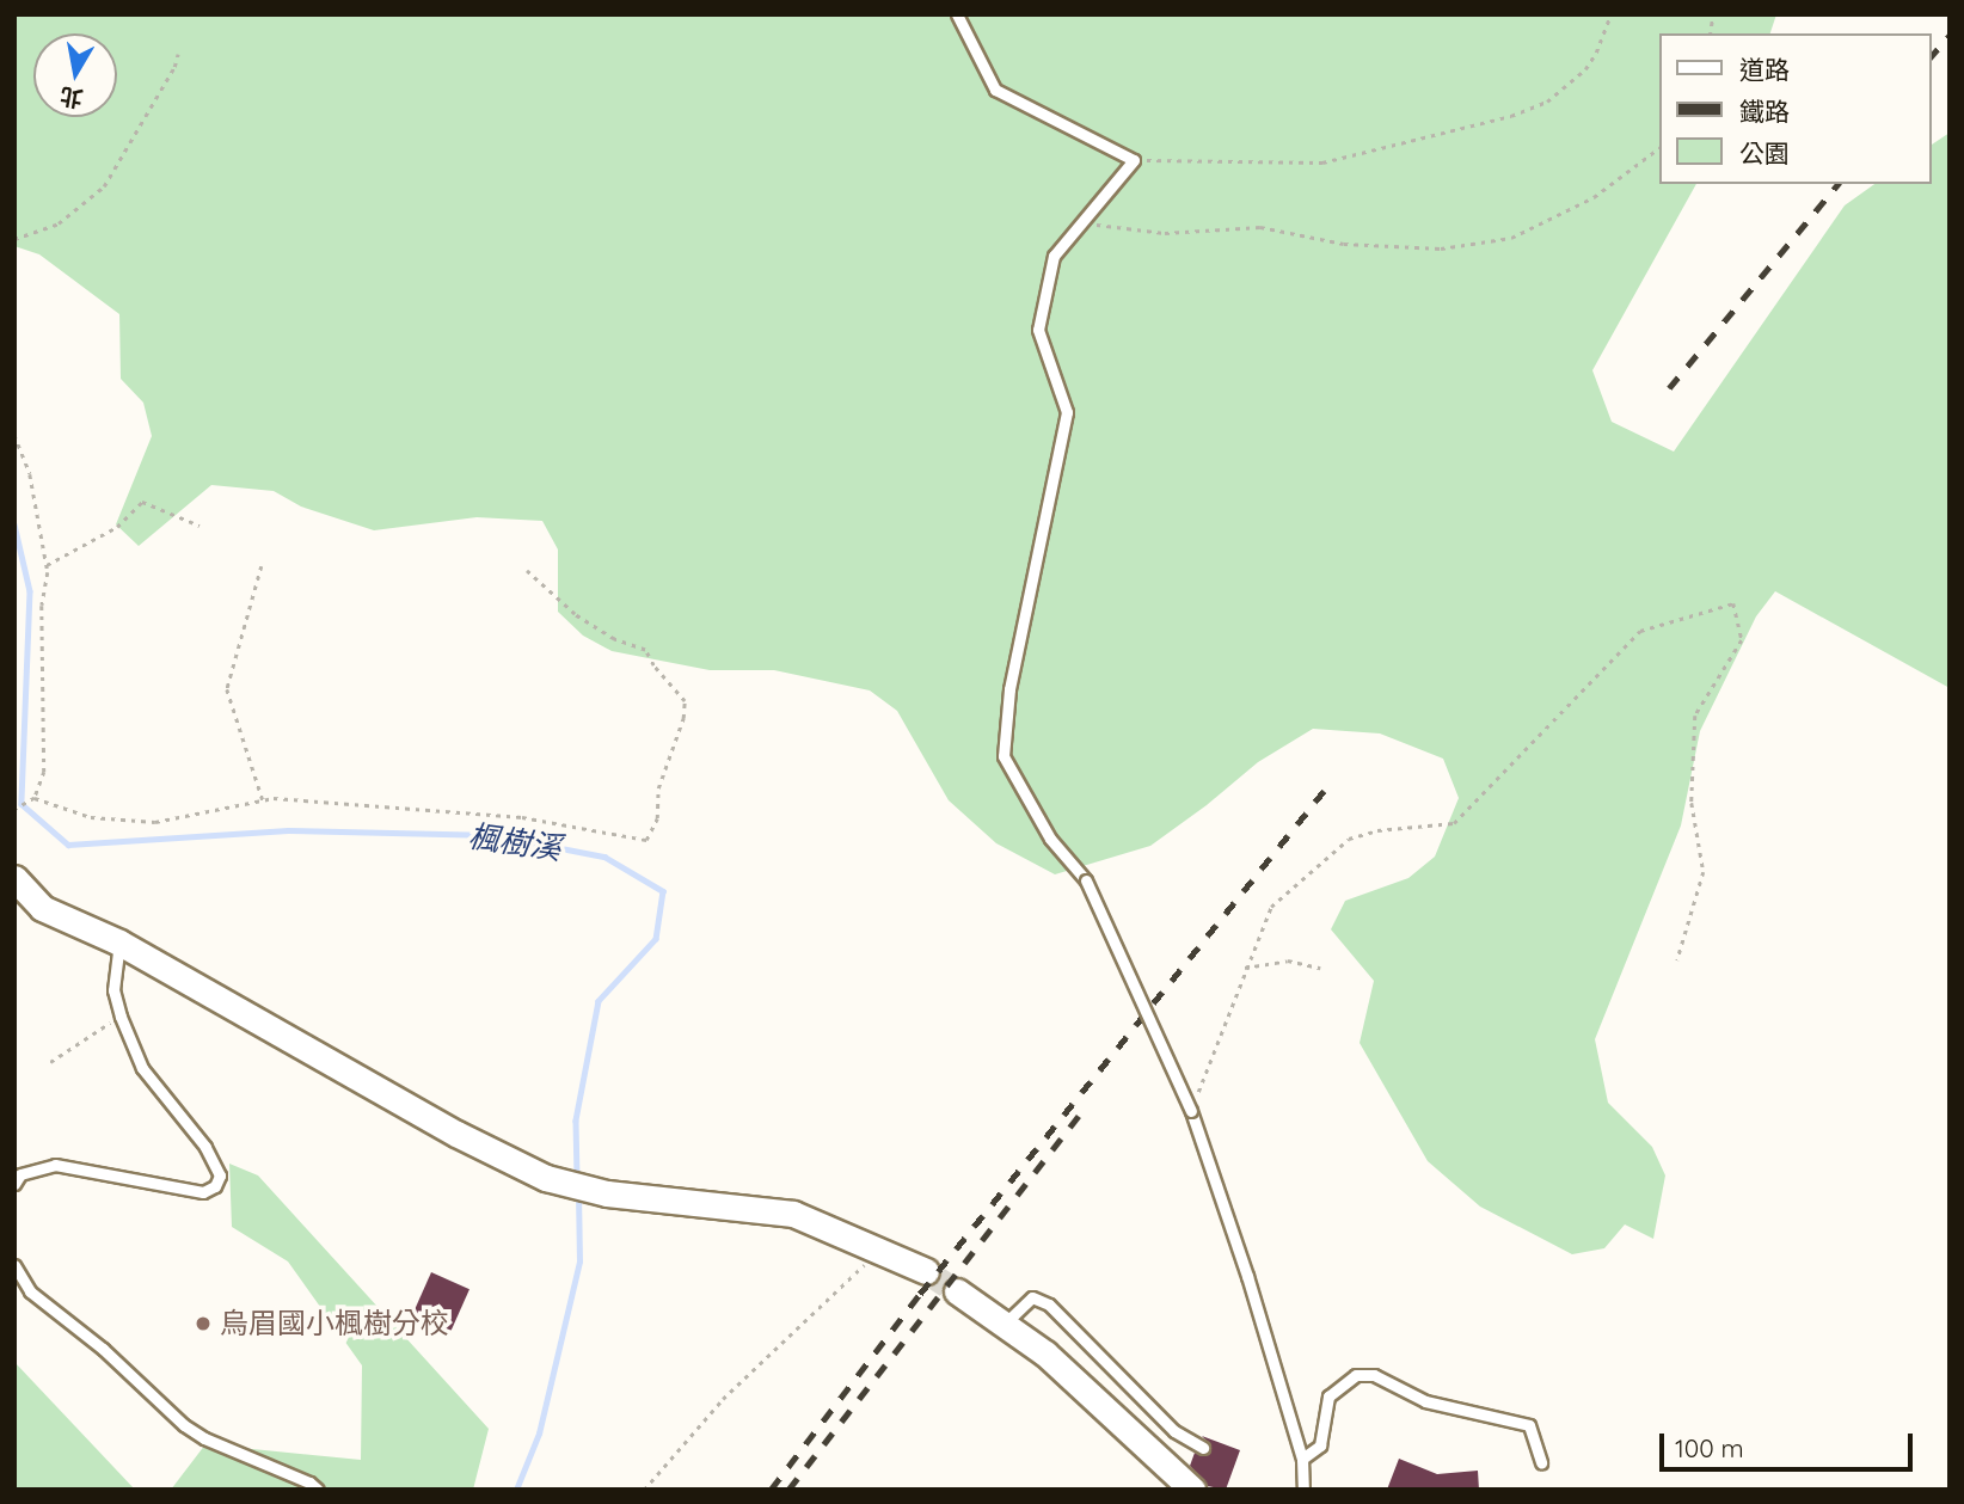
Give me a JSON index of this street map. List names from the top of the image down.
{
  "water": ["楓樹溪"],
  "places": ["烏眉國小楓樹分校"],
  "legend": ["道路", "鐵路", "公園"],
  "scale_bar": "100 m",
  "north": "bottom"
}
